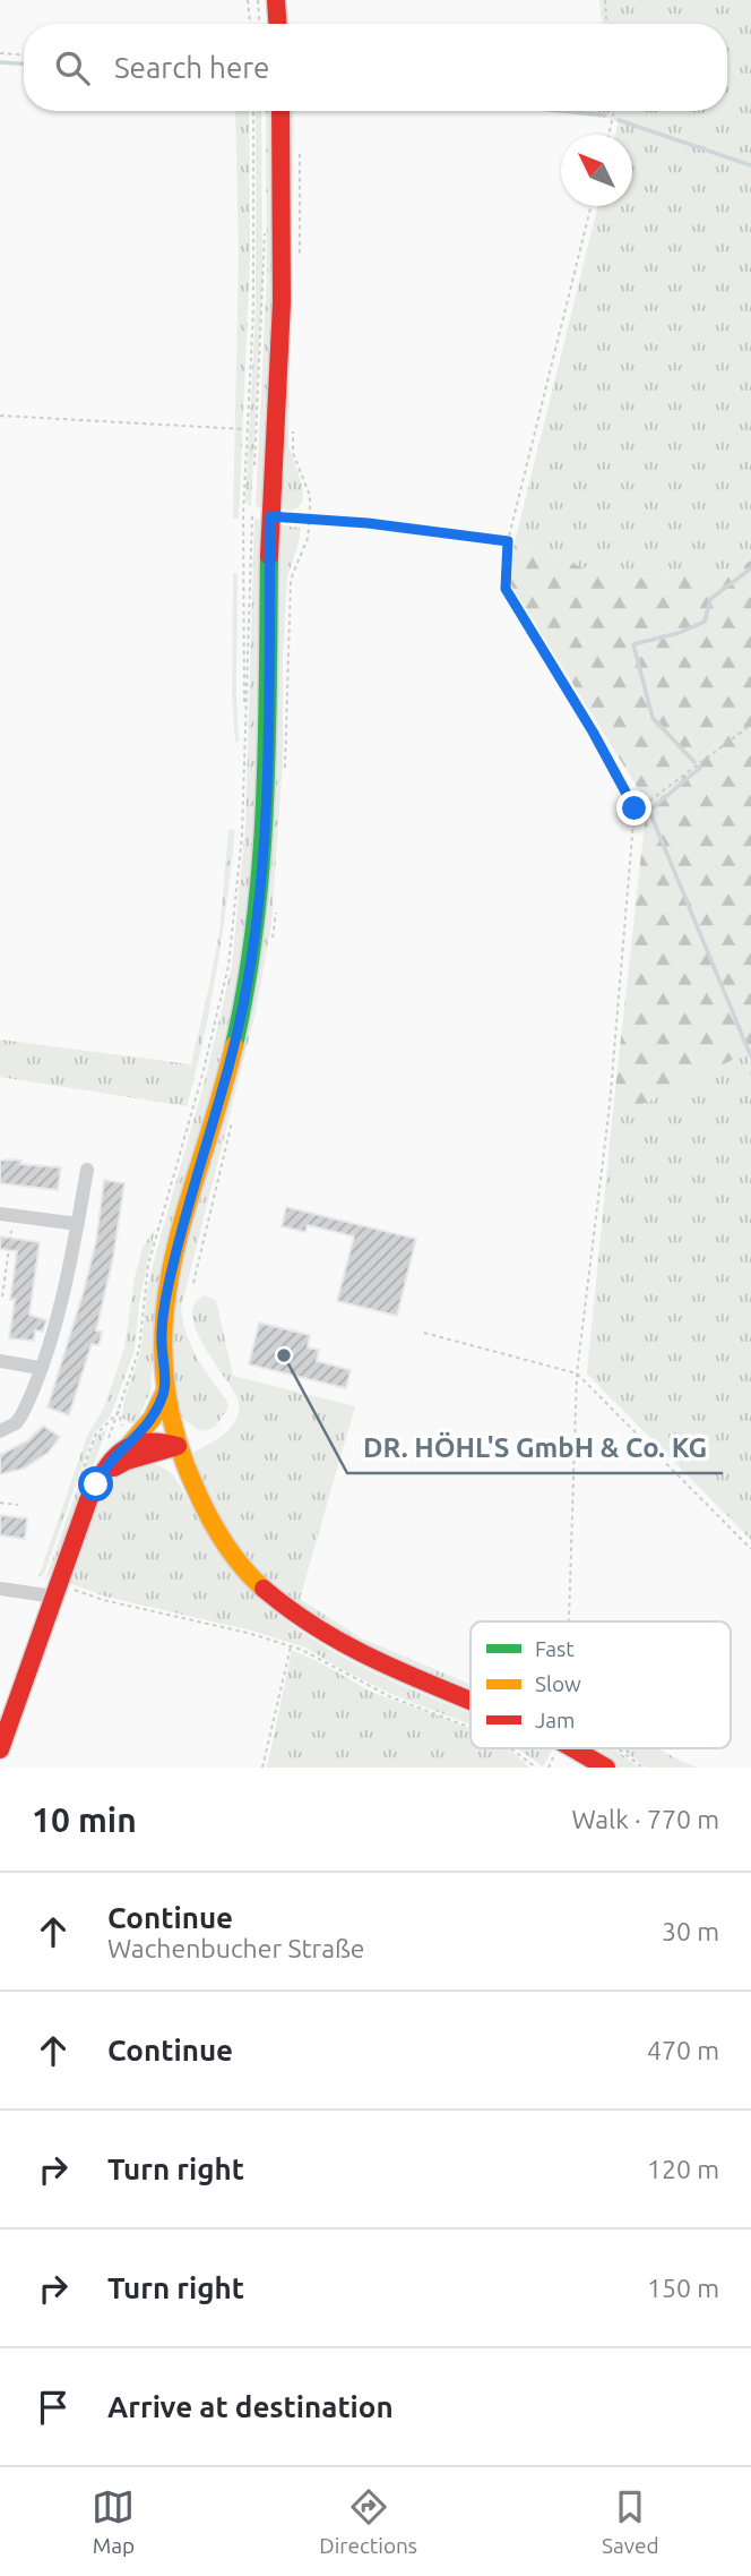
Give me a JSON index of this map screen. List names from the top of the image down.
{
  "places": ["DR. HÖHL'S GmbH & Co. KG"],
  "legend": ["Fast", "Slow", "Jam"],
  "north": "top left",
  "page": {
    "search": "Search here",
    "heading": ["10 min", "Walk · 770 m"],
    "list": [
      ["Continue", "Wachenbucher Straße", "30 m"],
      ["Continue", "470 m"],
      ["Turn right", "120 m"],
      ["Turn right", "150 m"],
      "Arrive at destination"
    ],
    "nav": ["Map", "Directions", "Saved"]
  }
}
